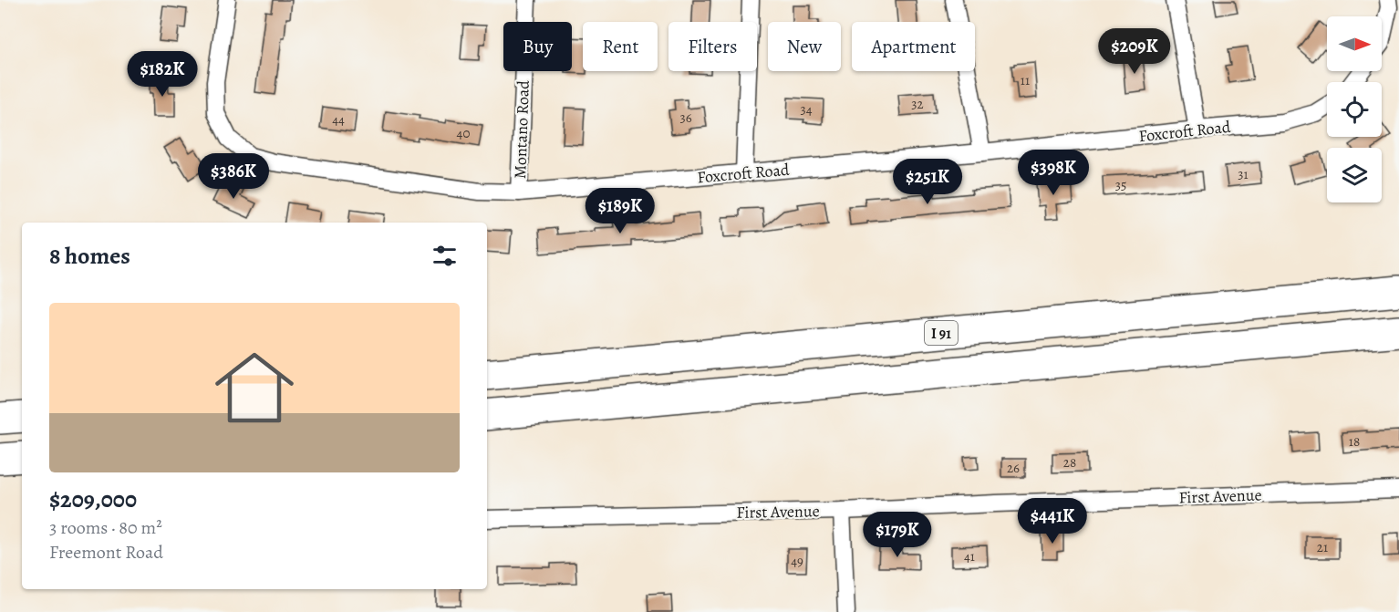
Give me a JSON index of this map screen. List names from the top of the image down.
{
  "streets": {
    "highway": ["I 91"],
    "street": ["Montano Road", "Foxcroft Road", "First Avenue"]
  },
  "crossings": [
    ["Montano Road", "Foxcroft Road"]
  ],
  "house_numbers": [
    "11",
    "32",
    "34",
    "36",
    "44",
    "40",
    "31",
    "35",
    "18",
    "28",
    "26",
    "21",
    "41",
    "49"
  ],
  "north": "right",
  "page": {
    "chip": [
      "Buy",
      "Rent",
      "Filters",
      "New",
      "Apartment"
    ],
    "price": [
      "$209K",
      "$182K",
      "$398K",
      "$386K",
      "$251K",
      "$189K",
      "$441K",
      "$179K"
    ],
    "heading": "8 homes",
    "list": [
      {
        "name": "$209,000",
        "note": "3 rooms · 80 m² · Freemont Road"
      }
    ]
  }
}
